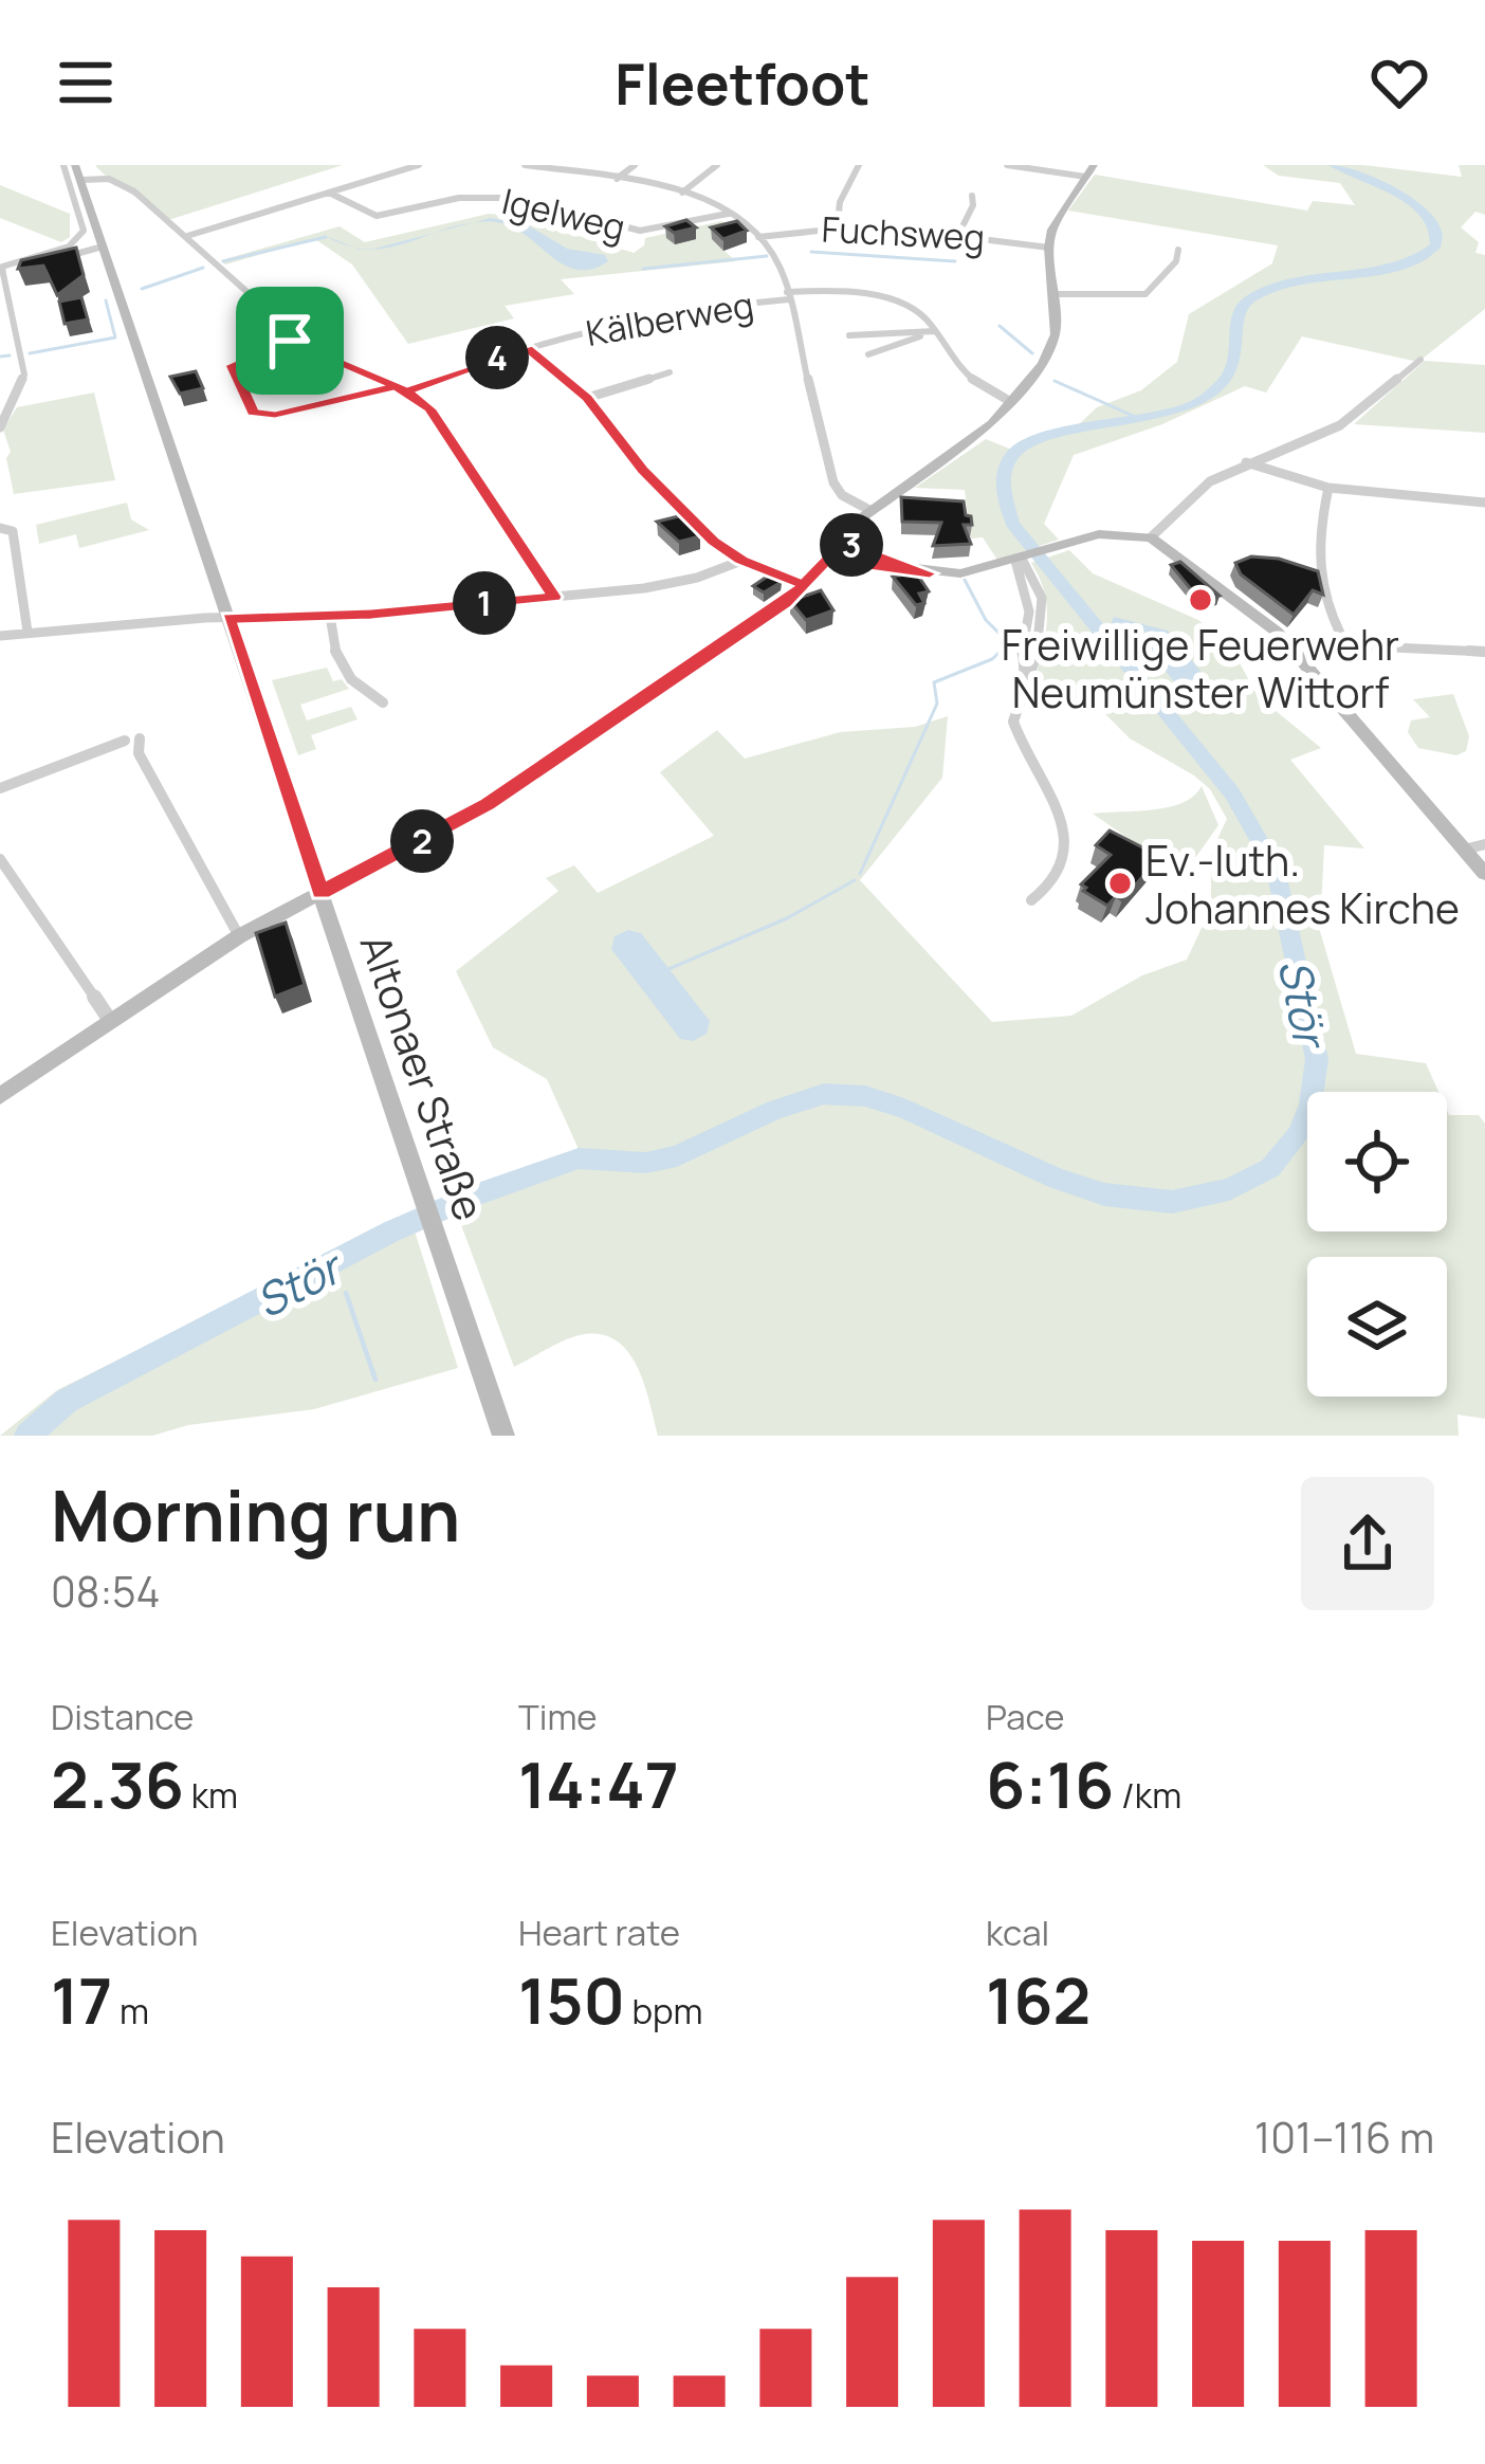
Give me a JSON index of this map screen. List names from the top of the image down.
{
  "streets": {
    "street": [
      "Igelweg",
      "Fuchsweg",
      "Kälberweg",
      "Altonaer Straße"
    ]
  },
  "water": ["Stör"],
  "places": ["Freiwillige Feuerwehr Neumünster Wittorf", "Ev.-luth. Johannes Kirche"],
  "page": {
    "header": "Fleetfoot",
    "pins": [
      "4",
      "3",
      "1",
      "2"
    ],
    "heading": ["Morning run", "08:54"],
    "stats": [
      ["Distance", "2.36 km"],
      ["Time", "14:47"],
      ["Pace", "6:16 /km"],
      ["Elevation", "17 m"],
      ["Heart rate", "150 bpm"],
      ["kcal", "162"]
    ],
    "chart": ["Elevation", "101–116 m"]
  }
}
